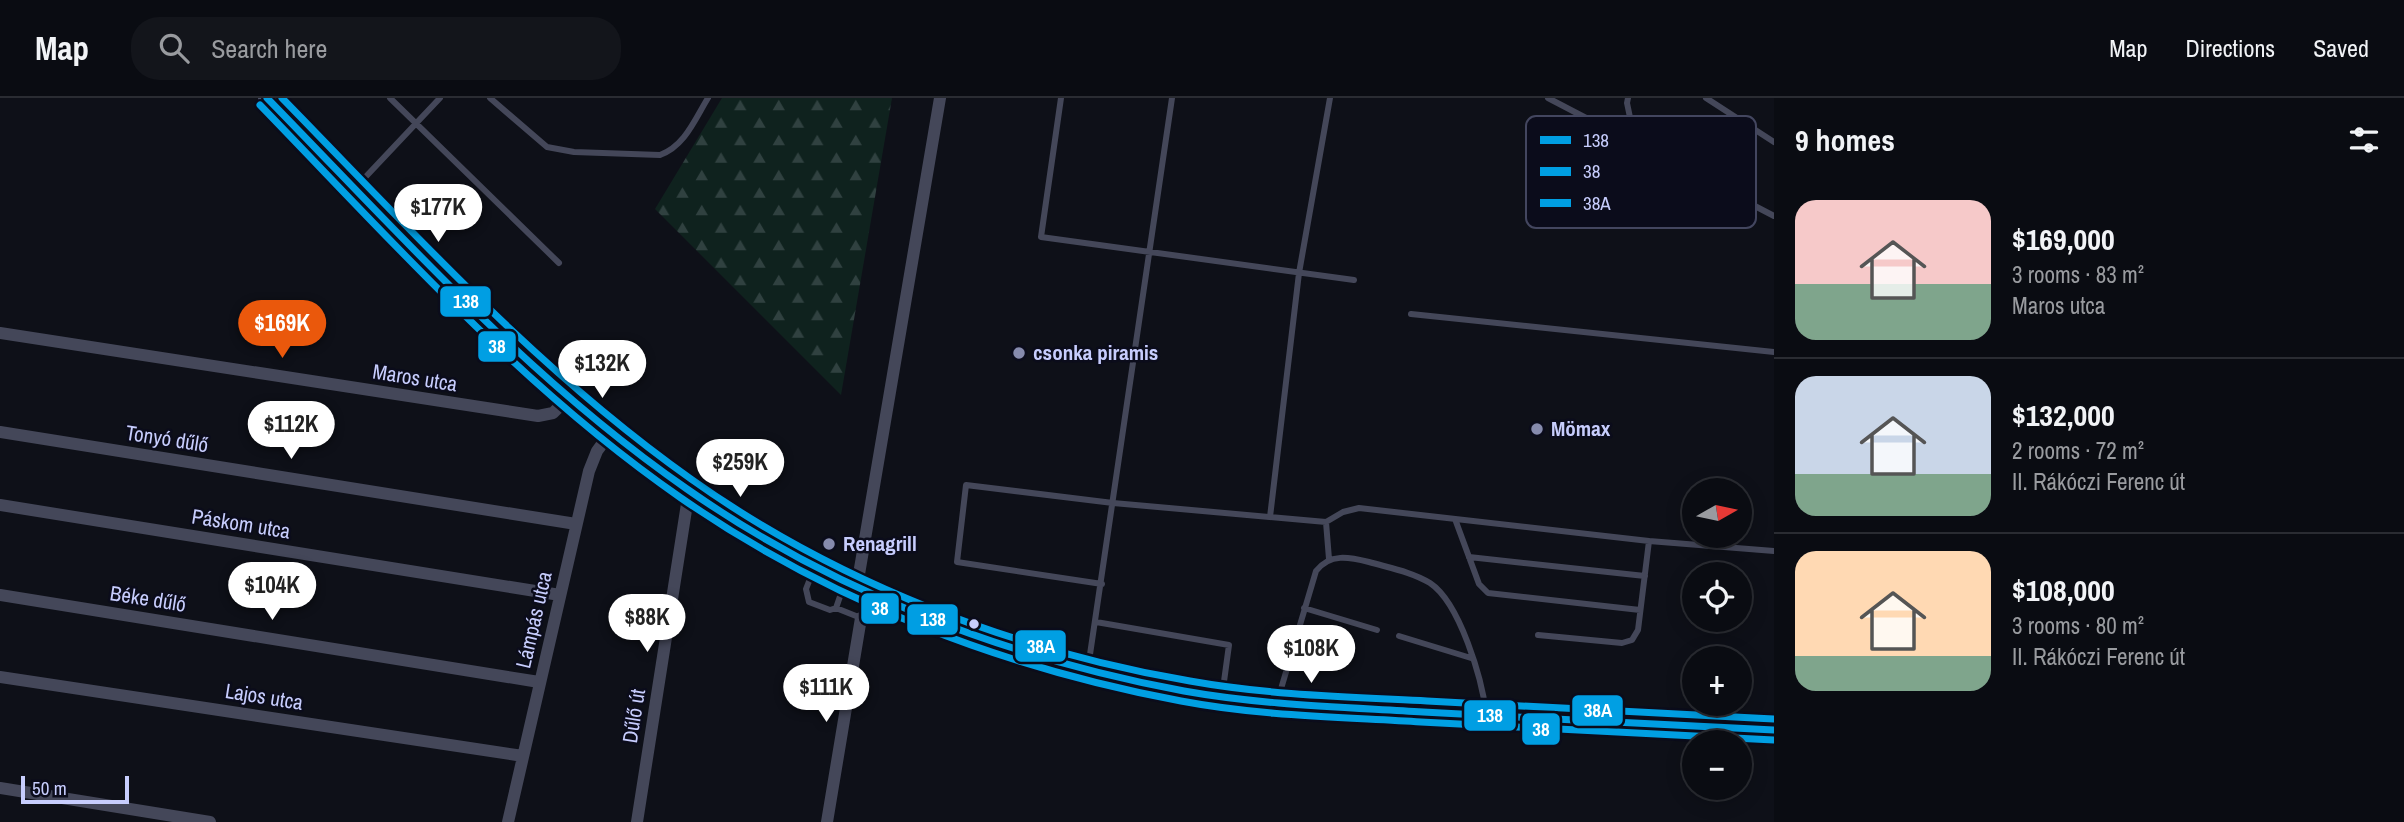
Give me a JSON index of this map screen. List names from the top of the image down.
{
  "streets": {
    "street": [
      "Maros utca",
      "Tonyó dűlő",
      "Páskom utca",
      "Béke dűlő",
      "Lámpás utca",
      "Lajos utca",
      "Dűlő út"
    ]
  },
  "crossings": [
    ["Tonyó dűlő", "Lámpás utca"],
    ["Páskom utca", "Lámpás utca"],
    ["Béke dűlő", "Lámpás utca"],
    ["Lámpás utca", "Lajos utca"]
  ],
  "places": ["csonka piramis", "Mömax", "Renagrill"],
  "lines": ["transit line 138", "transit line 38A", "transit line 38"],
  "legend": ["138", "38", "38A"],
  "scale_bar": "50 m",
  "north": "right",
  "page": {
    "header": "Map",
    "search": "Search here",
    "nav": ["Map", "Directions", "Saved"],
    "heading": "9 homes",
    "list": [
      {
        "name": "$169,000",
        "note": "3 rooms · 83 m² · Maros utca"
      },
      {
        "name": "$132,000",
        "note": "2 rooms · 72 m² · II. Rákóczi Ferenc út"
      },
      {
        "name": "$108,000",
        "note": "3 rooms · 80 m² · II. Rákóczi Ferenc út"
      }
    ],
    "price": [
      "$177K",
      "$169K",
      "$132K",
      "$112K",
      "$259K",
      "$104K",
      "$88K",
      "$108K",
      "$111K"
    ],
    "map_buttons": ["+", "−"],
    "scale": "50 m"
  }
}
